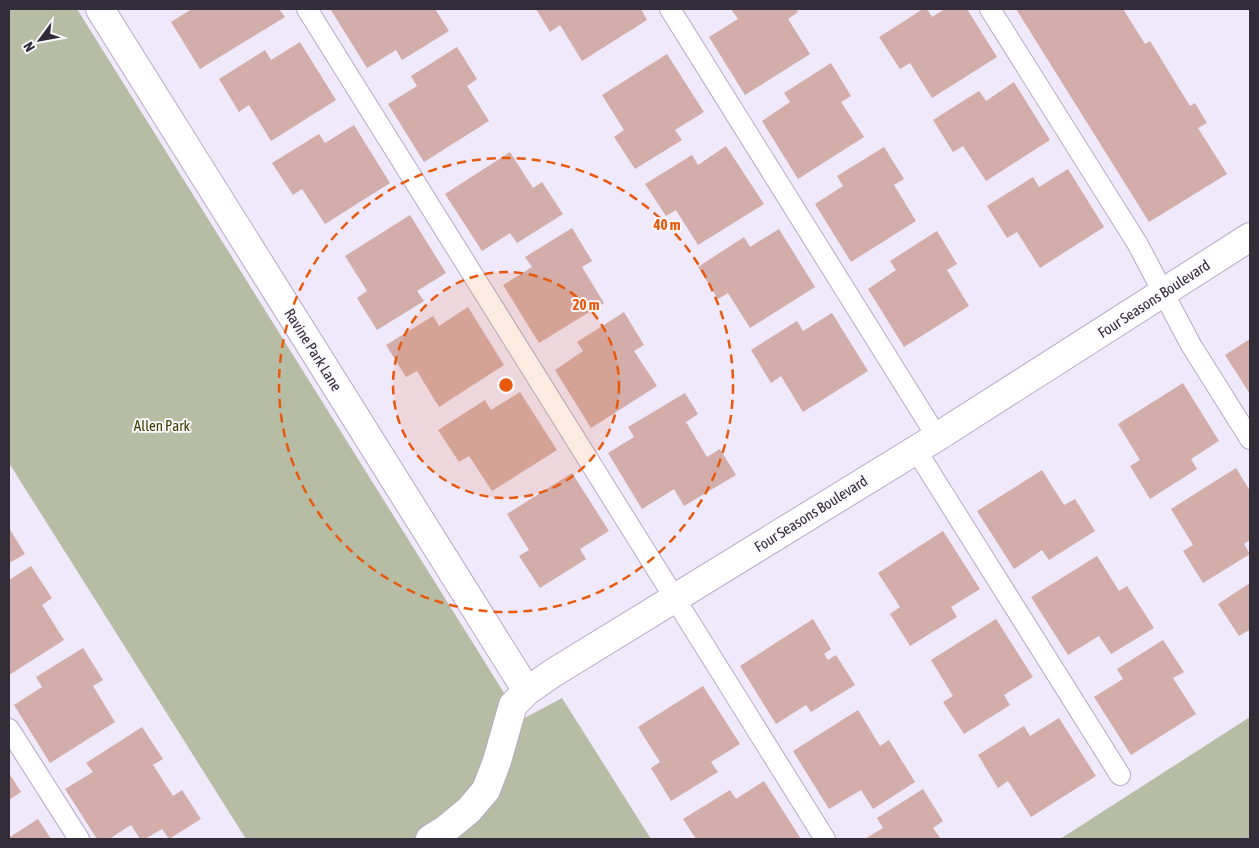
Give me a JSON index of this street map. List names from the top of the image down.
{
  "streets": {
    "street": ["Four Seasons Boulevard", "Ravine Park Lane"]
  },
  "crossings": [
    ["Four Seasons Boulevard", "Ravine Park Lane"]
  ],
  "parks": ["Allen Park"],
  "north": "bottom left",
  "rings": ["40 m", "20 m"]
}
